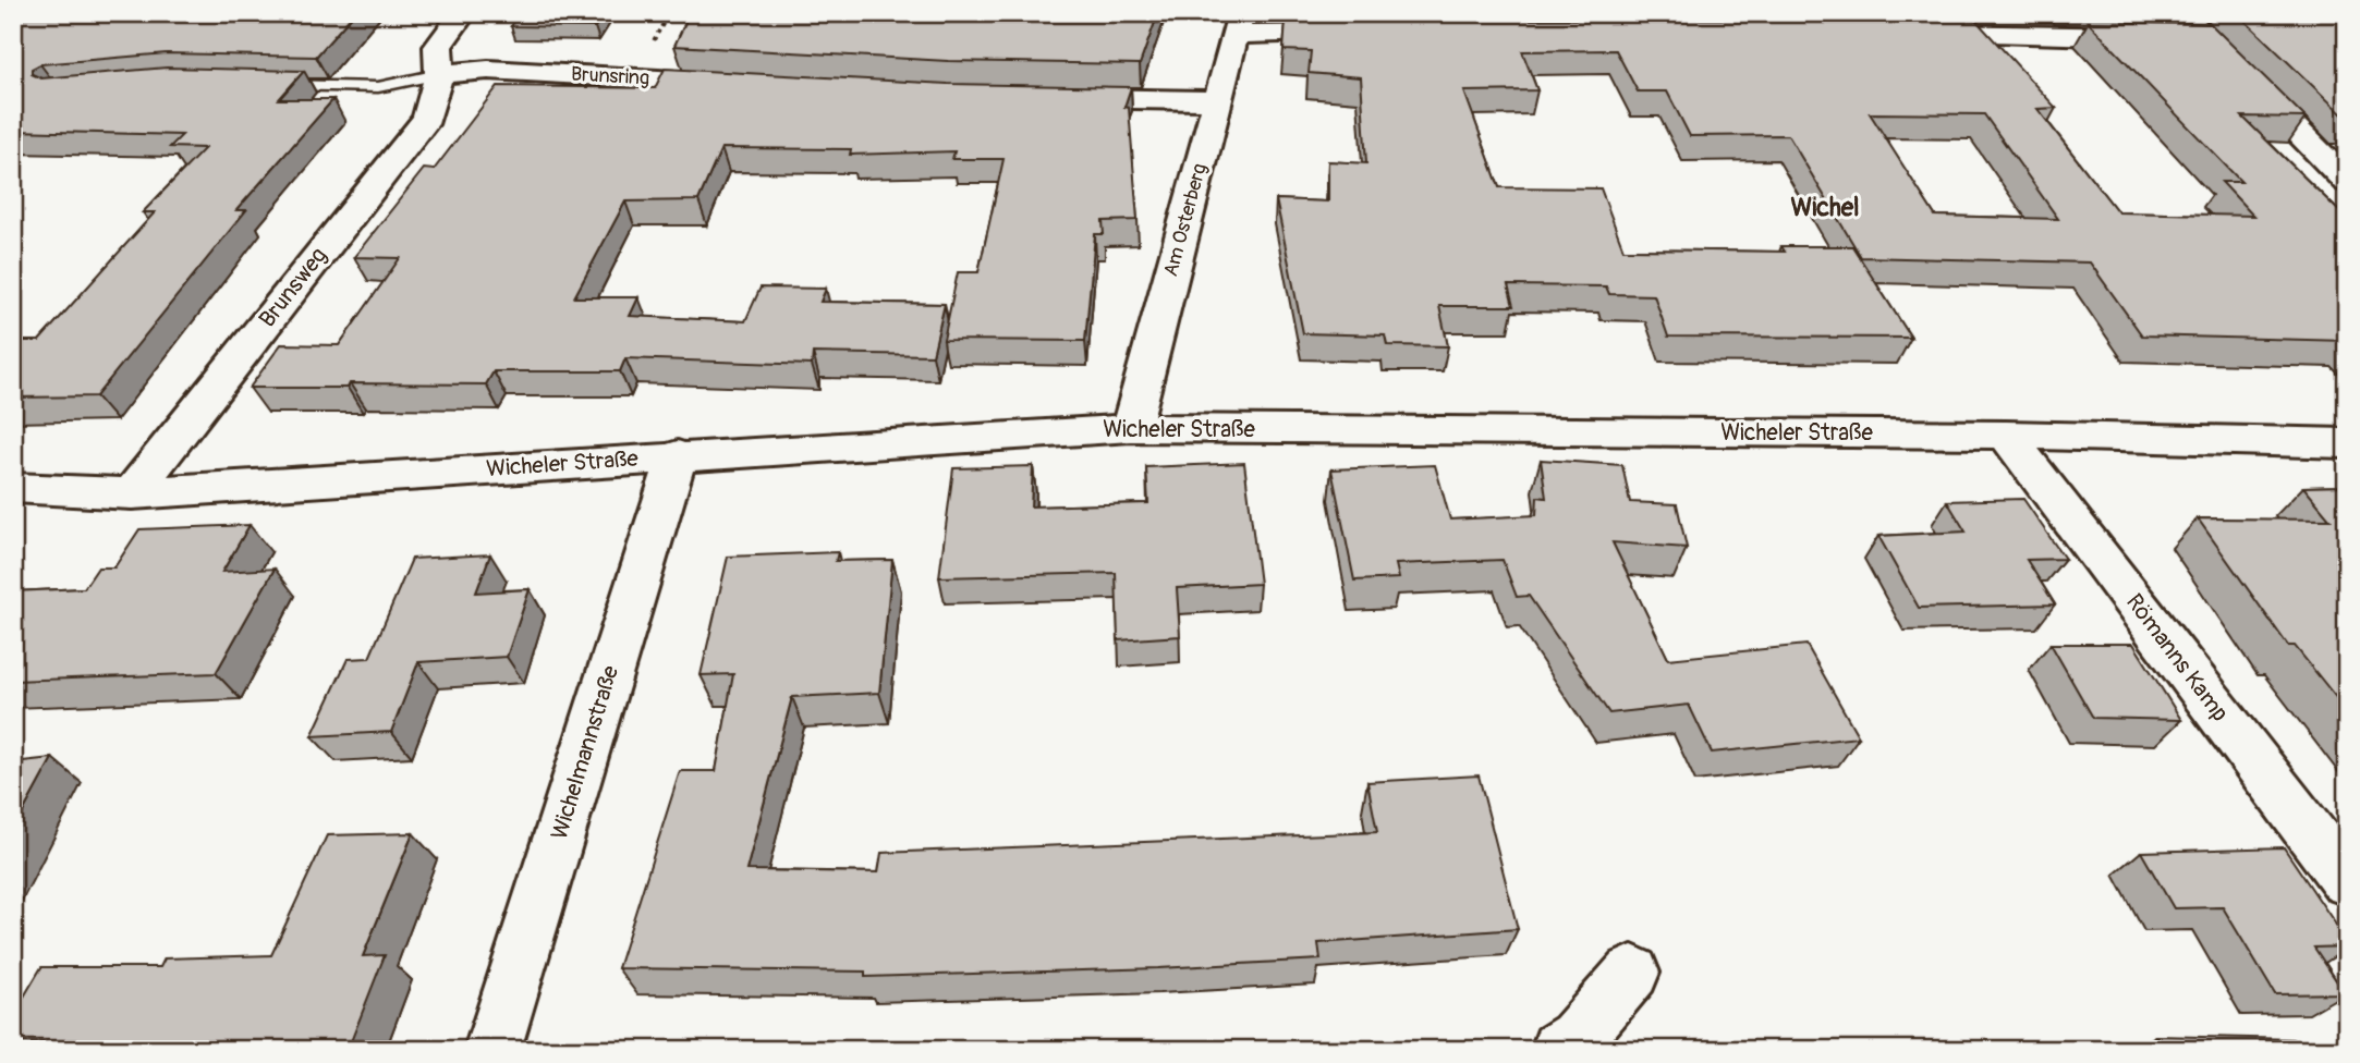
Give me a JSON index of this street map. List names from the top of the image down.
{
  "streets": {
    "street": [
      "Brunsring",
      "Am Osterberg",
      "Brunsweg",
      "Wicheler Straße",
      "Römanns Kamp",
      "Wichelmannstraße"
    ]
  },
  "crossings": [
    ["Brunsring", "Brunsweg"],
    ["Am Osterberg", "Wicheler Straße"],
    ["Brunsweg", "Wicheler Straße"],
    ["Wicheler Straße", "Römanns Kamp"],
    ["Wicheler Straße", "Wichelmannstraße"]
  ],
  "districts": ["Wichel"]
}
